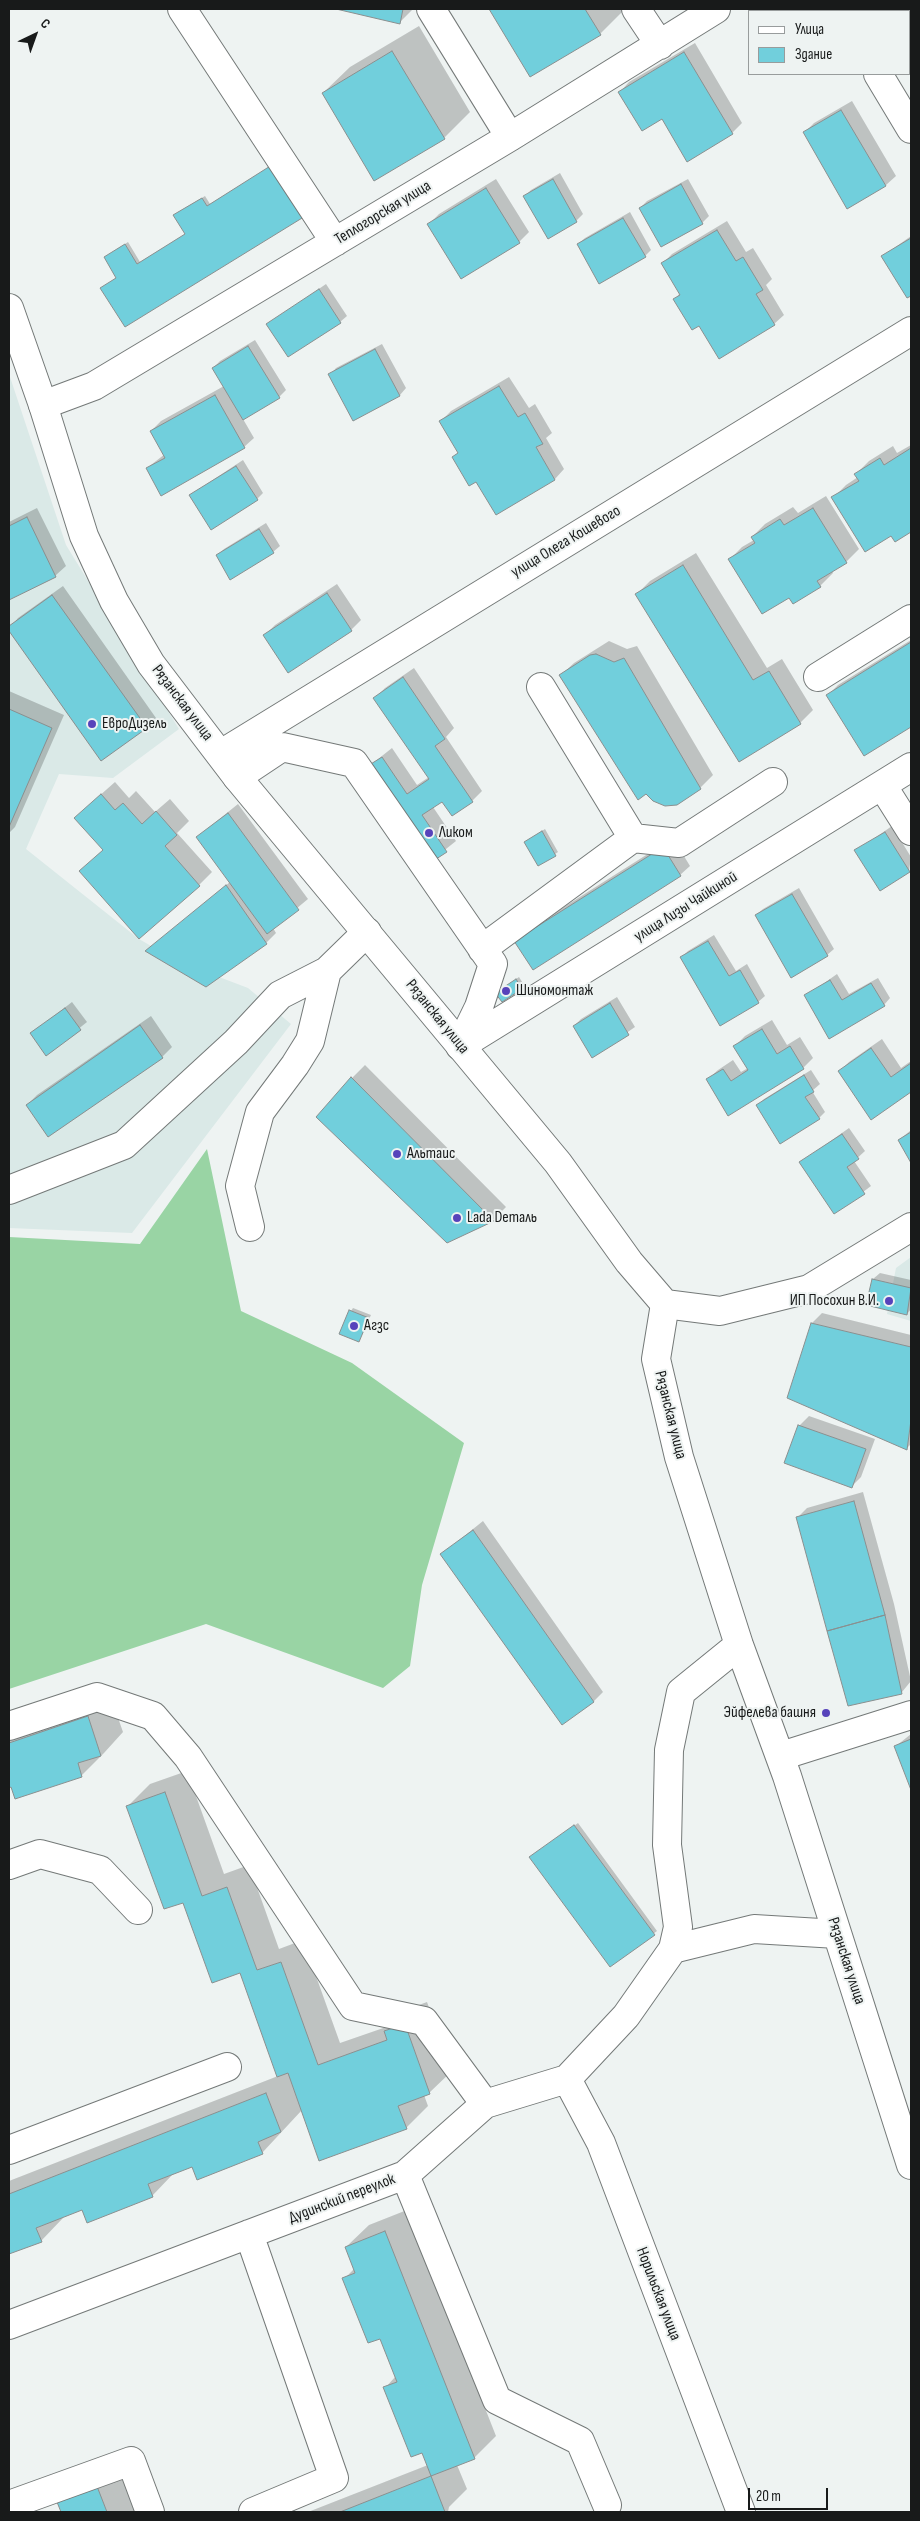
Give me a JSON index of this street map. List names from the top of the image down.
{
  "streets": {
    "street": [
      "Теплогорская улица",
      "улица Олега Кошевого",
      "Рязанская улица",
      "улица Лизы Чайкиной",
      "Дудинский переулок",
      "Норильская улица"
    ]
  },
  "crossings": [
    ["Теплогорская улица", "Рязанская улица"],
    ["улица Олега Кошевого", "Рязанская улица"],
    ["Рязанская улица", "улица Лизы Чайкиной"],
    ["Дудинский переулок", "Норильская улица"]
  ],
  "places": [
    "ЕвроДизель",
    "Ликом",
    "Шиномонтаж",
    "Альтаис",
    "Lada Dеталь",
    "ИП Посохин В.И.",
    "Агзс",
    "Эйфелева башня"
  ],
  "legend": ["Улица", "Здание"],
  "scale_bar": "20 m",
  "north": "top right"
}
